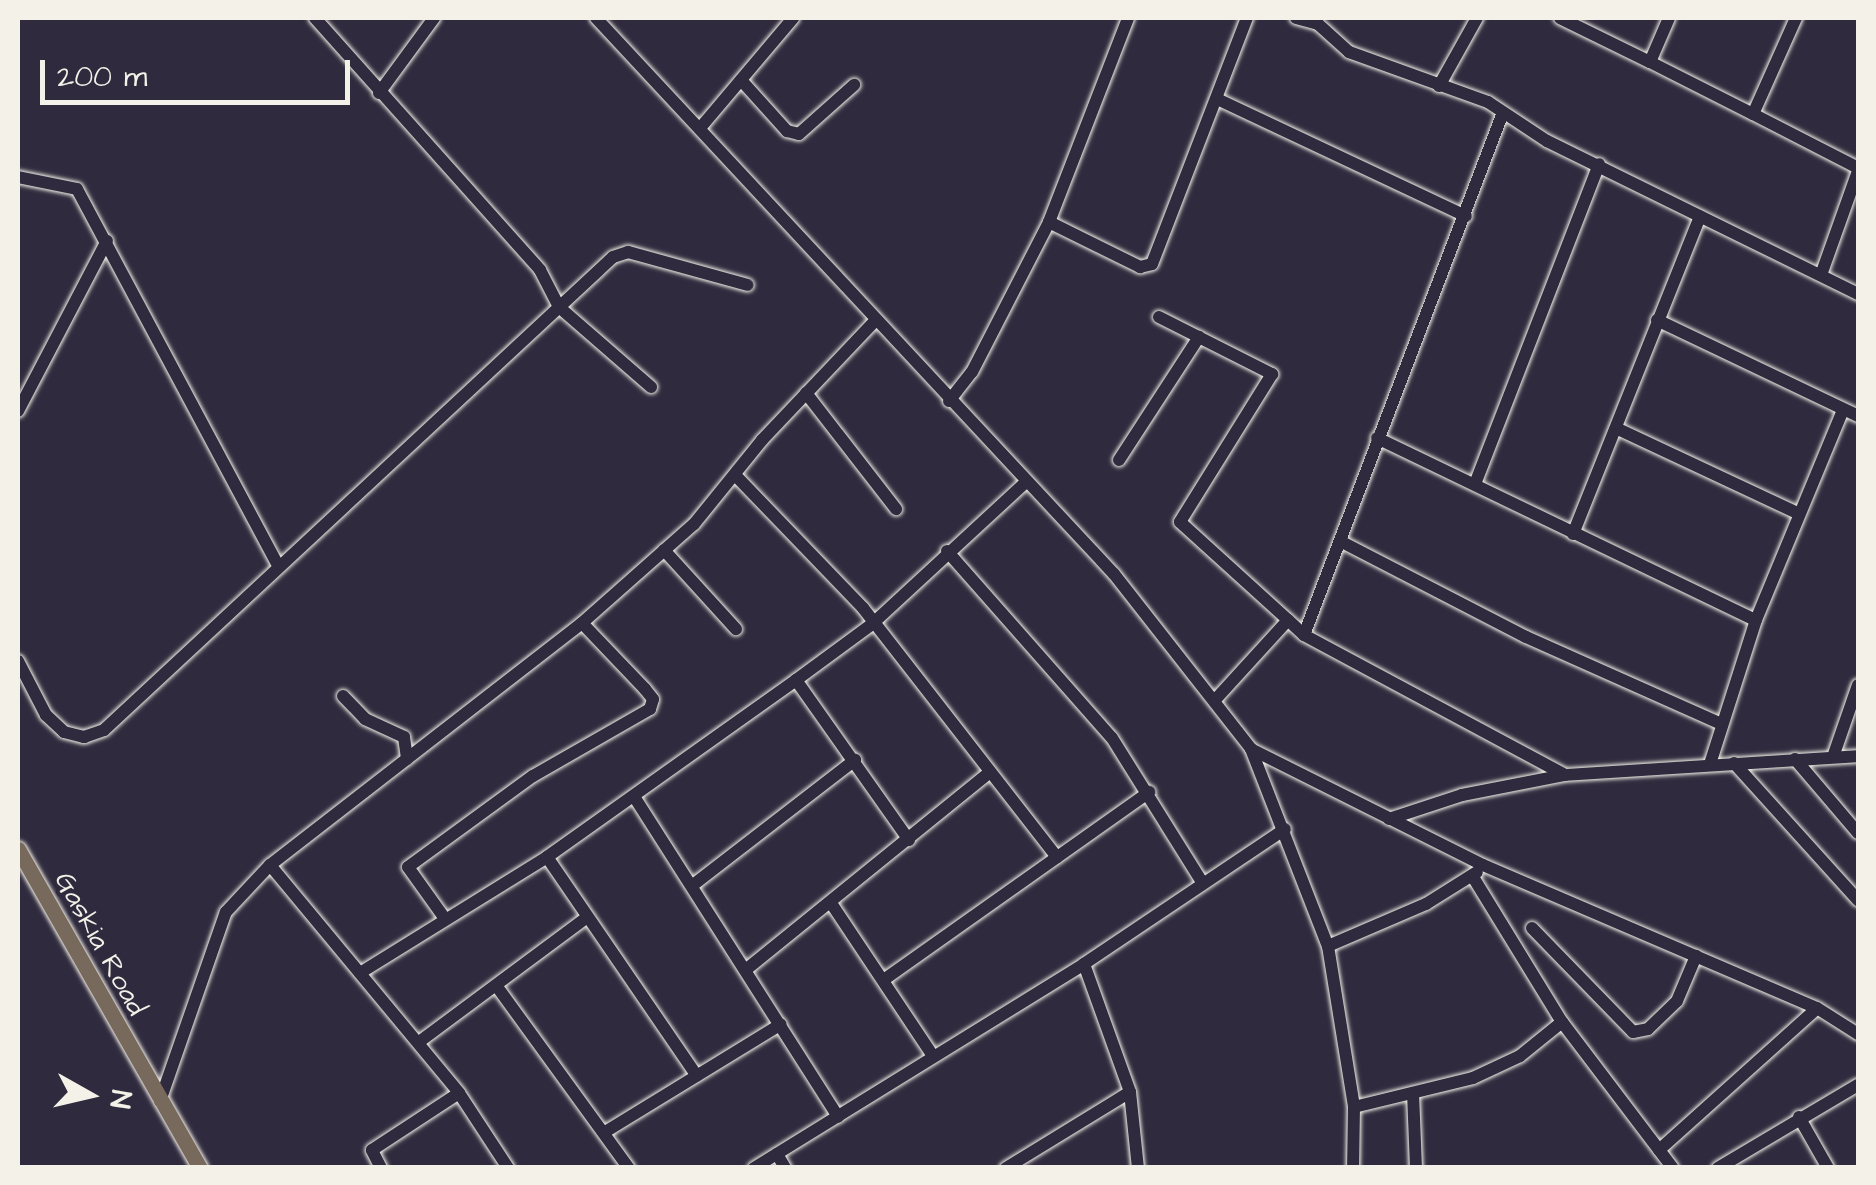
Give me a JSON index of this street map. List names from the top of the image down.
{
  "streets": {
    "main road": ["Gaskia Road"]
  },
  "scale_bar": "200 m",
  "north": "right"
}
